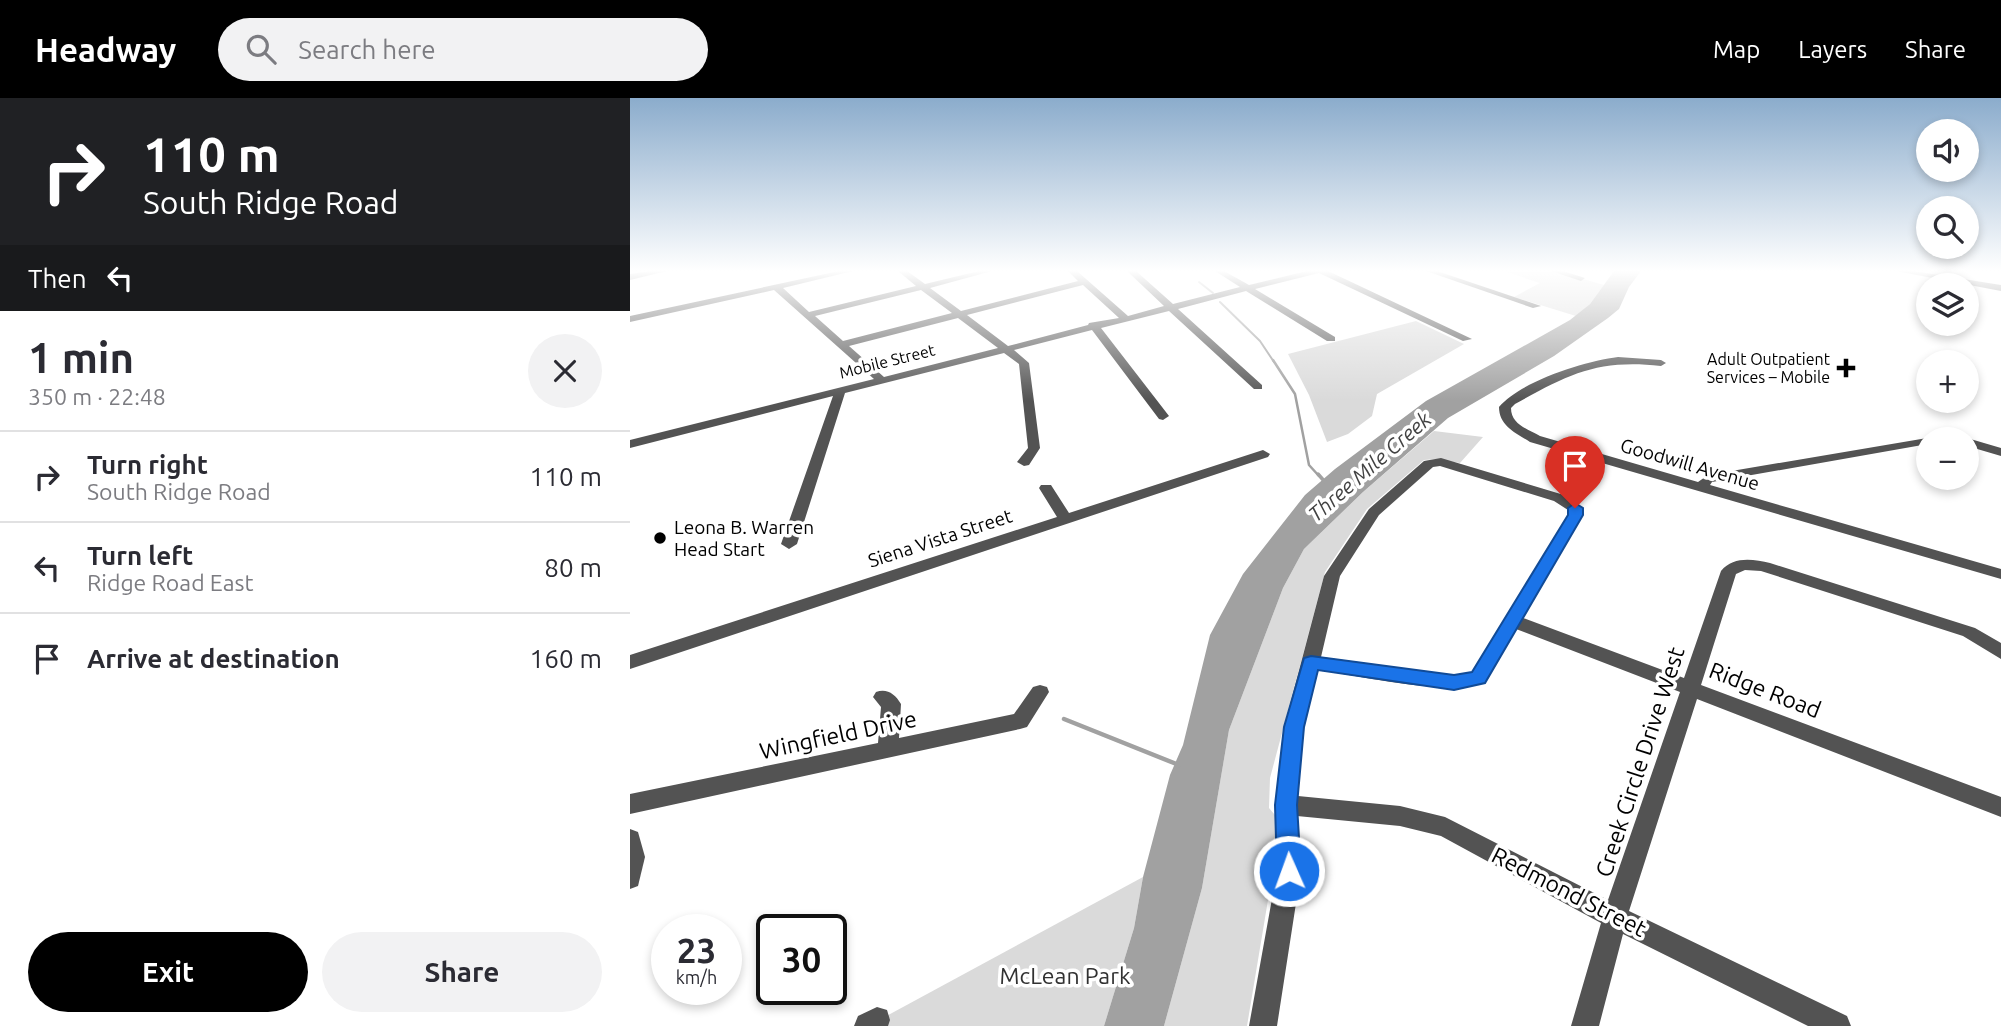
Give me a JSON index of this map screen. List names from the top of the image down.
{
  "streets": {
    "street": [
      "Mobile Street",
      "Goodwill Avenue",
      "Siena Vista Street",
      "Ridge Road",
      "Wingfield Drive",
      "Creek Circle Drive West",
      "Redmond Street"
    ]
  },
  "crossings": [
    ["Ridge Road", "Creek Circle Drive West"],
    ["Creek Circle Drive West", "Redmond Street"]
  ],
  "water": ["Three Mile Creek"],
  "parks": ["McLean Park"],
  "places": {
    "health": ["Adult Outpatient Services – Mobile"],
    "other": ["Leona B. Warren Head Start"]
  },
  "page": {
    "header": "Headway",
    "search": "Search here",
    "nav": ["Map", "Layers", "Share"],
    "turn": ["110 m", "South Ridge Road"],
    "map_buttons": ["+", "−"],
    "then": "Then",
    "heading": ["1 min", "350 m · 22:48"],
    "list": [
      {
        "name": "Turn right",
        "note": "South Ridge Road",
        "value": "110 m"
      },
      {
        "name": "Turn left",
        "note": "Ridge Road East",
        "value": "80 m"
      },
      {
        "name": "Arrive at destination",
        "value": "160 m"
      }
    ],
    "speed": "23 km/h",
    "limit": "30",
    "buttons": ["Exit", "Share"]
  }
}
